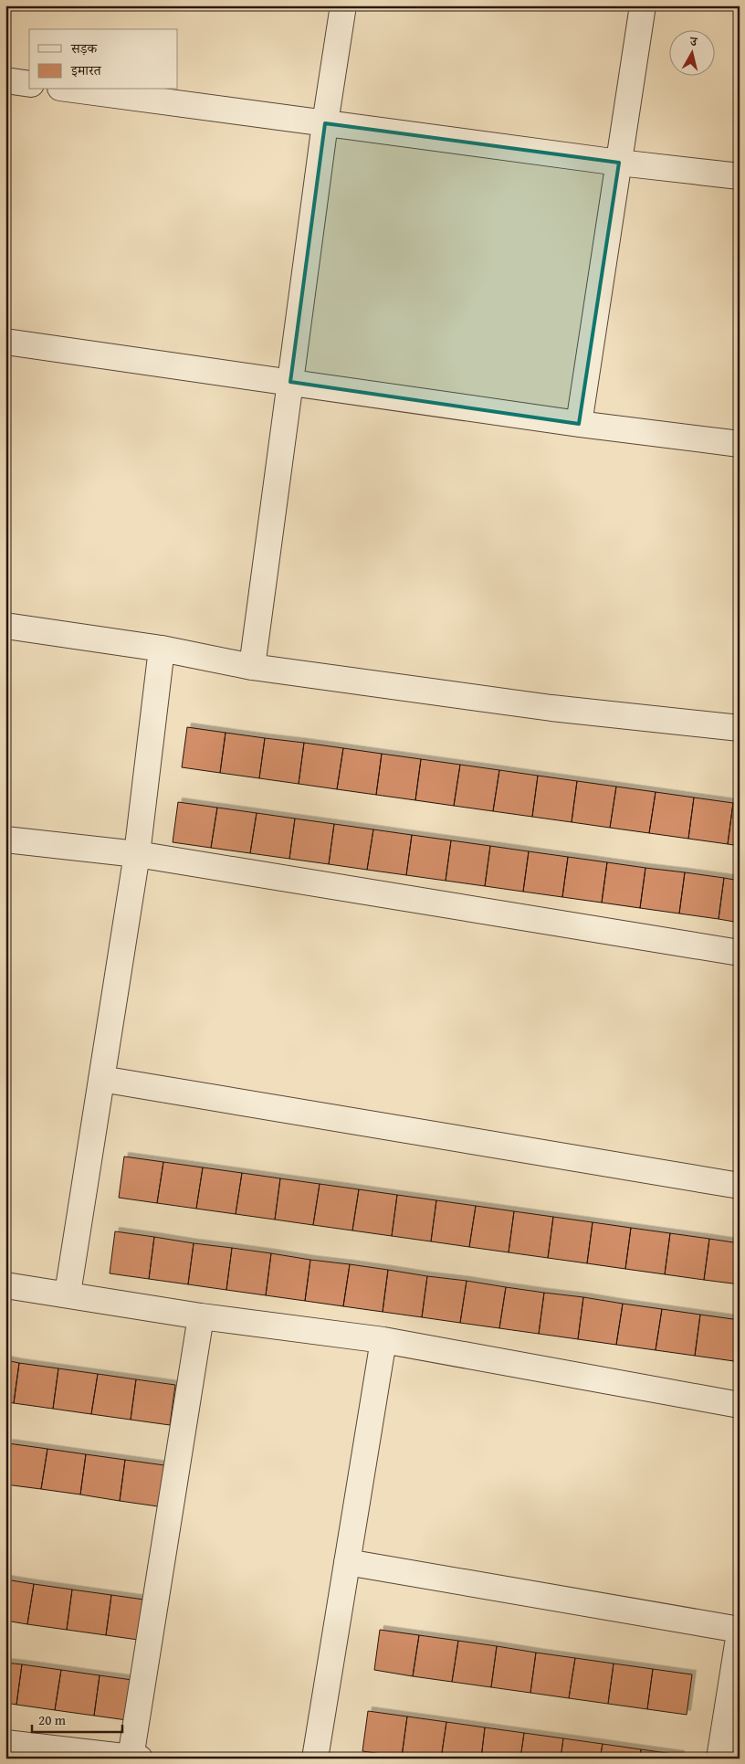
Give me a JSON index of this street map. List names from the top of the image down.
{
  "legend": ["सड़क", "इमारत"],
  "scale_bar": "20 m",
  "north": "top"
}
